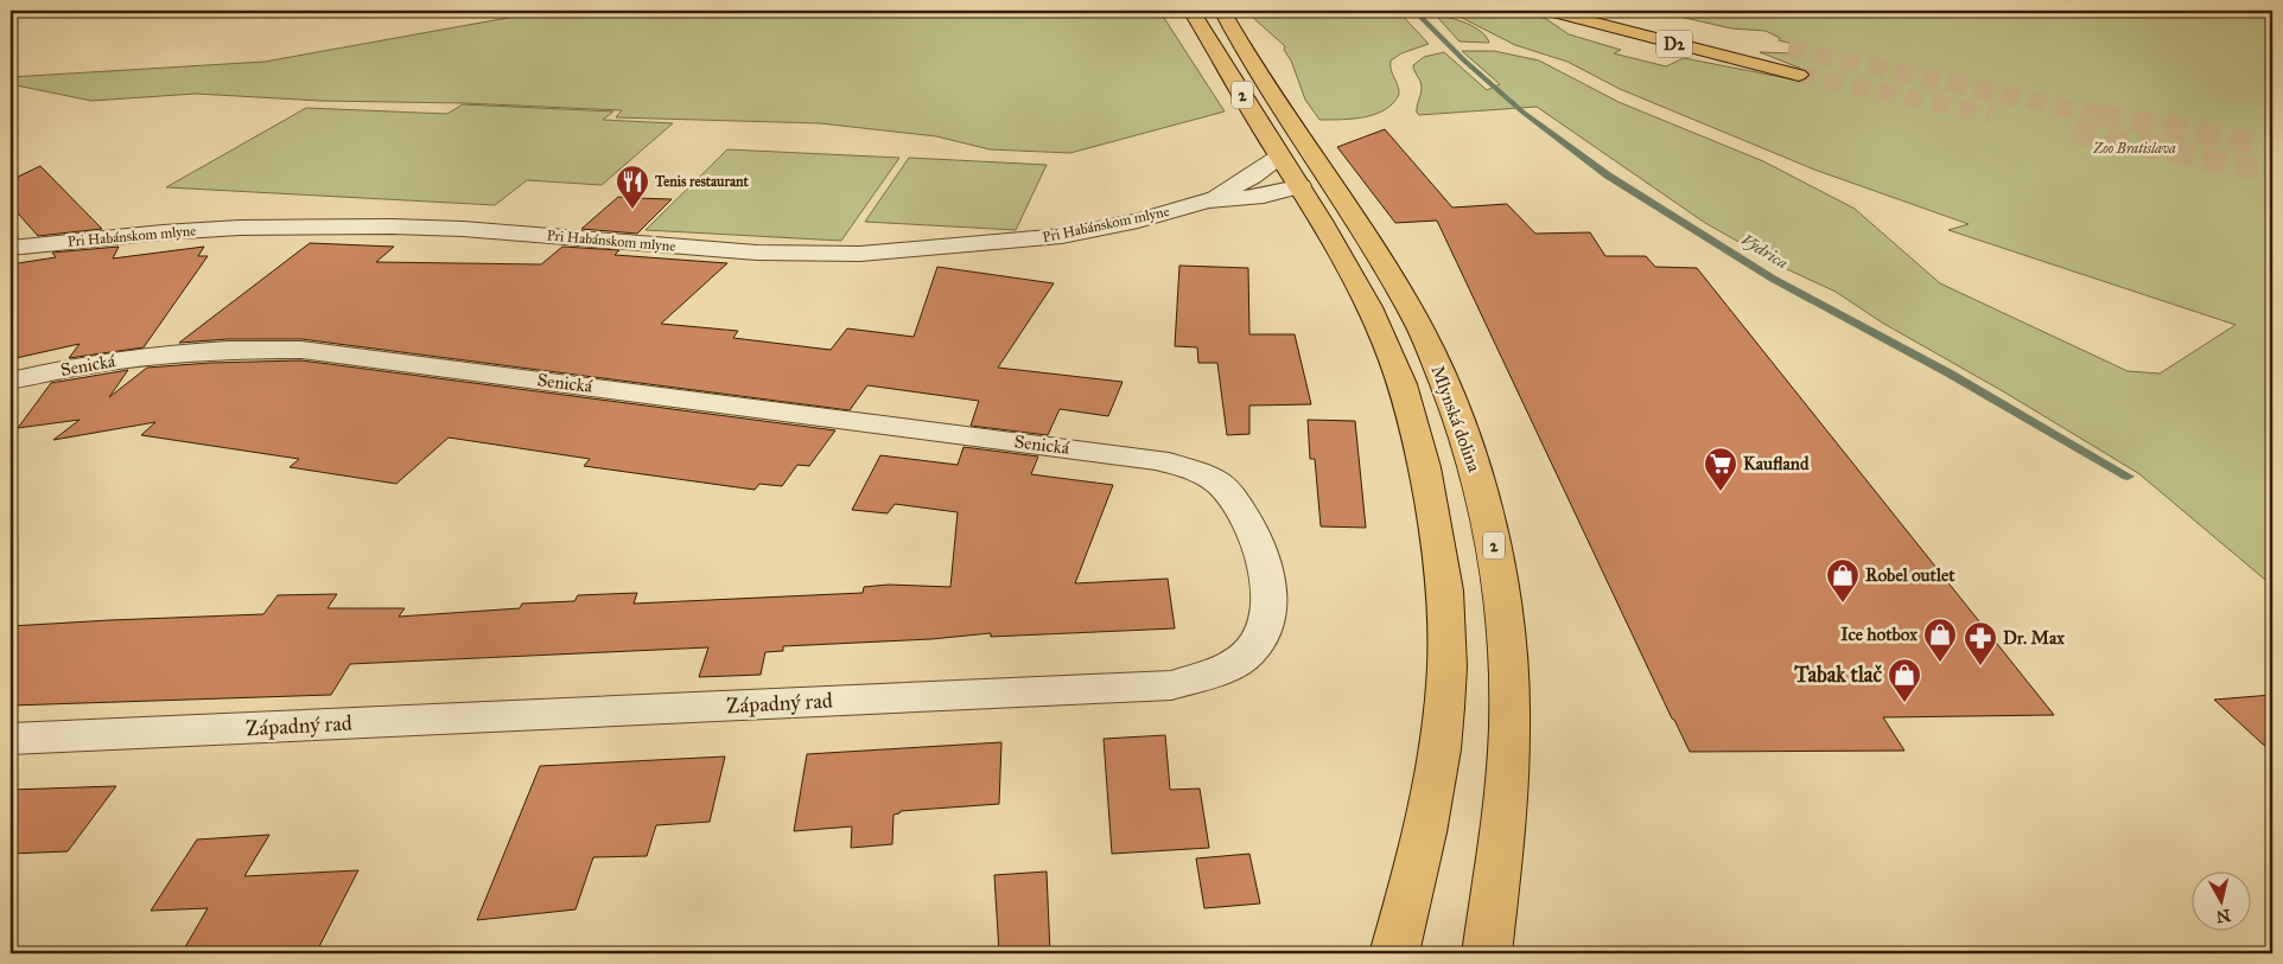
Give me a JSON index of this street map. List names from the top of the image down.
{
  "streets": {
    "main road": ["D2", "2", "Mlynská dolina"],
    "street": ["Pri Habánskom mlyne", "Senická", "Západný rad"]
  },
  "crossings": [
    ["Pri Habánskom mlyne", "Mlynská dolina"],
    ["Senická", "Západný rad"]
  ],
  "water": ["Vydrica"],
  "parks": ["Zoo Bratislava"],
  "places": {
    "restaurant": ["Tenis restaurant"],
    "supermarket": ["Kaufland"],
    "shop": ["Robel outlet", "Ice hotbox", "Tabak tlač"],
    "pharmacy": ["Dr. Max"]
  },
  "north": "bottom"
}
